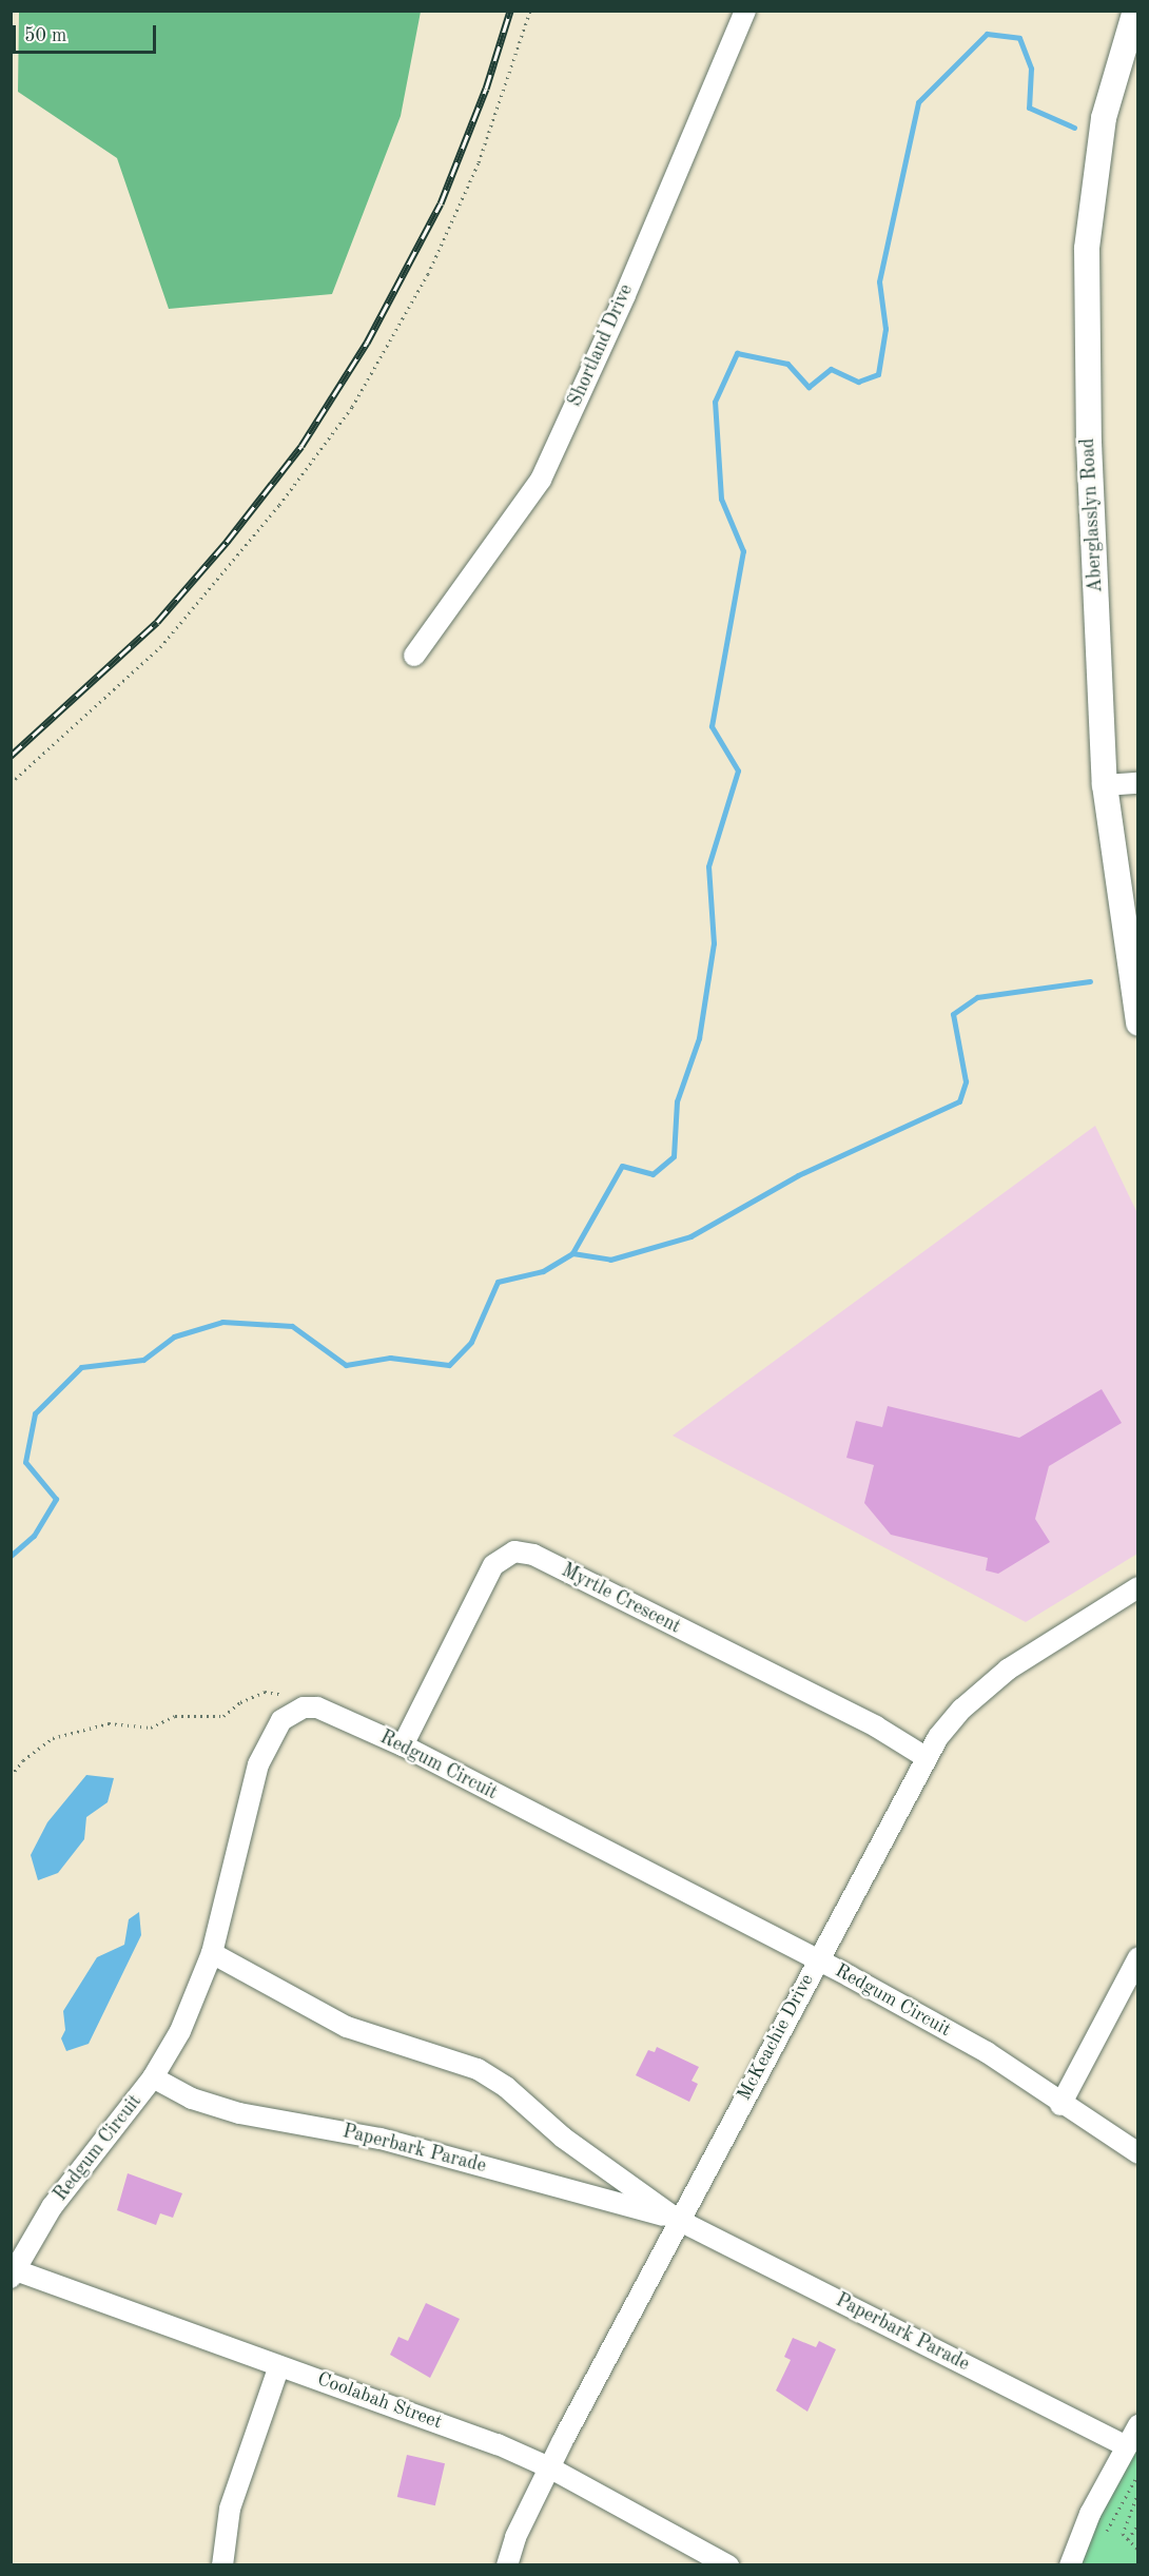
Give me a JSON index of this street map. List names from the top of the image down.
{
  "streets": {
    "main road": ["Aberglasslyn Road"],
    "street": [
      "Shortland Drive",
      "Myrtle Crescent",
      "Redgum Circuit",
      "McKeachie Drive",
      "Paperbark Parade",
      "Coolabah Street"
    ]
  },
  "crossings": [
    ["Myrtle Crescent", "Redgum Circuit"],
    ["Myrtle Crescent", "McKeachie Drive"],
    ["Redgum Circuit", "McKeachie Drive"],
    ["Redgum Circuit", "Paperbark Parade"],
    ["Redgum Circuit", "Coolabah Street"],
    ["McKeachie Drive", "Paperbark Parade"],
    ["McKeachie Drive", "Coolabah Street"]
  ],
  "scale_bar": "50 m"
}
